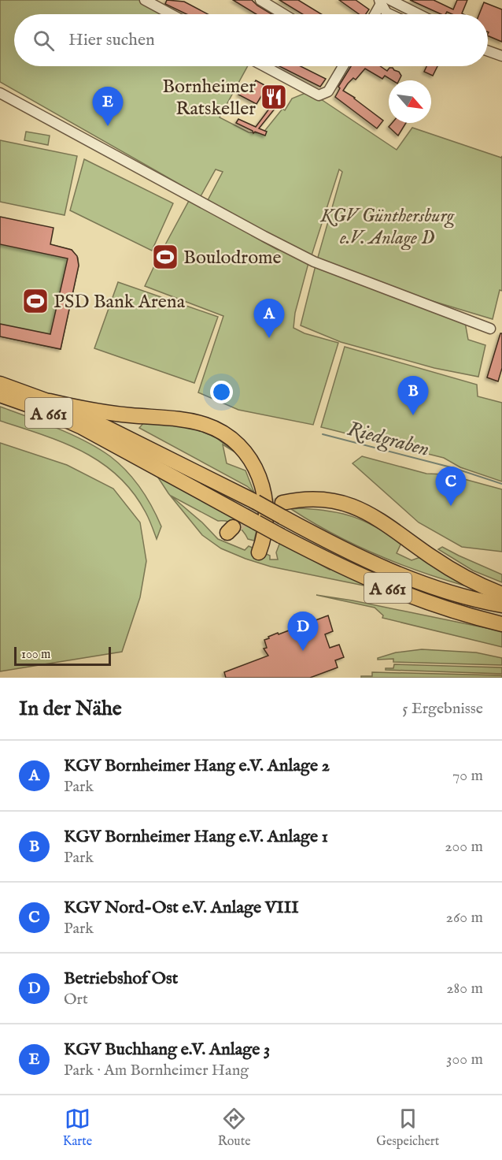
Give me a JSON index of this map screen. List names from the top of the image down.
{
  "streets": {
    "highway": ["A 661"]
  },
  "water": ["Riedgraben"],
  "parks": ["KGV Günthersburg e.V. Anlage D"],
  "places": {
    "restaurant": ["Bornheimer Ratskeller"],
    "sports": ["Boulodrome", "PSD Bank Arena"]
  },
  "scale_bar": "100 m",
  "north": "bottom right",
  "page": {
    "search": "Hier suchen",
    "pins": [
      "E",
      "A",
      "B",
      "C",
      "D"
    ],
    "scale": "100 m",
    "heading": ["In der Nähe", "5 Ergebnisse"],
    "list": [
      {
        "mark": "A",
        "name": "KGV Bornheimer Hang e.V. Anlage 2",
        "note": "Park",
        "value": "70 m"
      },
      {
        "mark": "B",
        "name": "KGV Bornheimer Hang e.V. Anlage 1",
        "note": "Park",
        "value": "200 m"
      },
      {
        "mark": "C",
        "name": "KGV Nord-Ost e.V. Anlage VIII",
        "note": "Park",
        "value": "260 m"
      },
      {
        "mark": "D",
        "name": "Betriebshof Ost",
        "note": "Ort",
        "value": "280 m"
      },
      {
        "mark": "E",
        "name": "KGV Buchhang e.V. Anlage 3",
        "note": "Park · Am Bornheimer Hang",
        "value": "300 m"
      }
    ],
    "nav": ["Karte", "Route", "Gespeichert"]
  }
}
